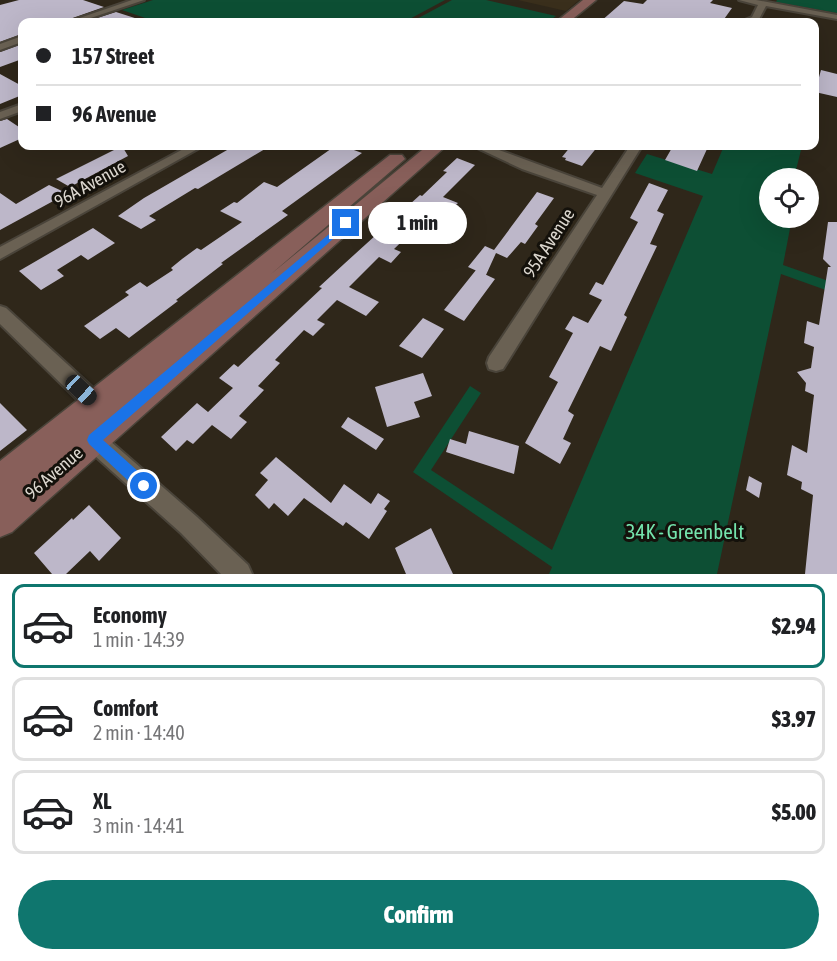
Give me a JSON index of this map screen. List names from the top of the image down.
{
  "streets": {
    "main road": ["96 Avenue"],
    "street": ["96A Avenue", "95A Avenue"]
  },
  "parks": ["34K - Greenbelt"],
  "page": {
    "banner": ["157 Street", "96 Avenue"],
    "bubble": "1 min",
    "list": [
      {
        "name": "Economy",
        "note": "1 min · 14:39",
        "value": "$2.94"
      },
      {
        "name": "Comfort",
        "note": "2 min · 14:40",
        "value": "$3.97"
      },
      {
        "name": "XL",
        "note": "3 min · 14:41",
        "value": "$5.00"
      }
    ],
    "buttons": "Confirm"
  }
}
